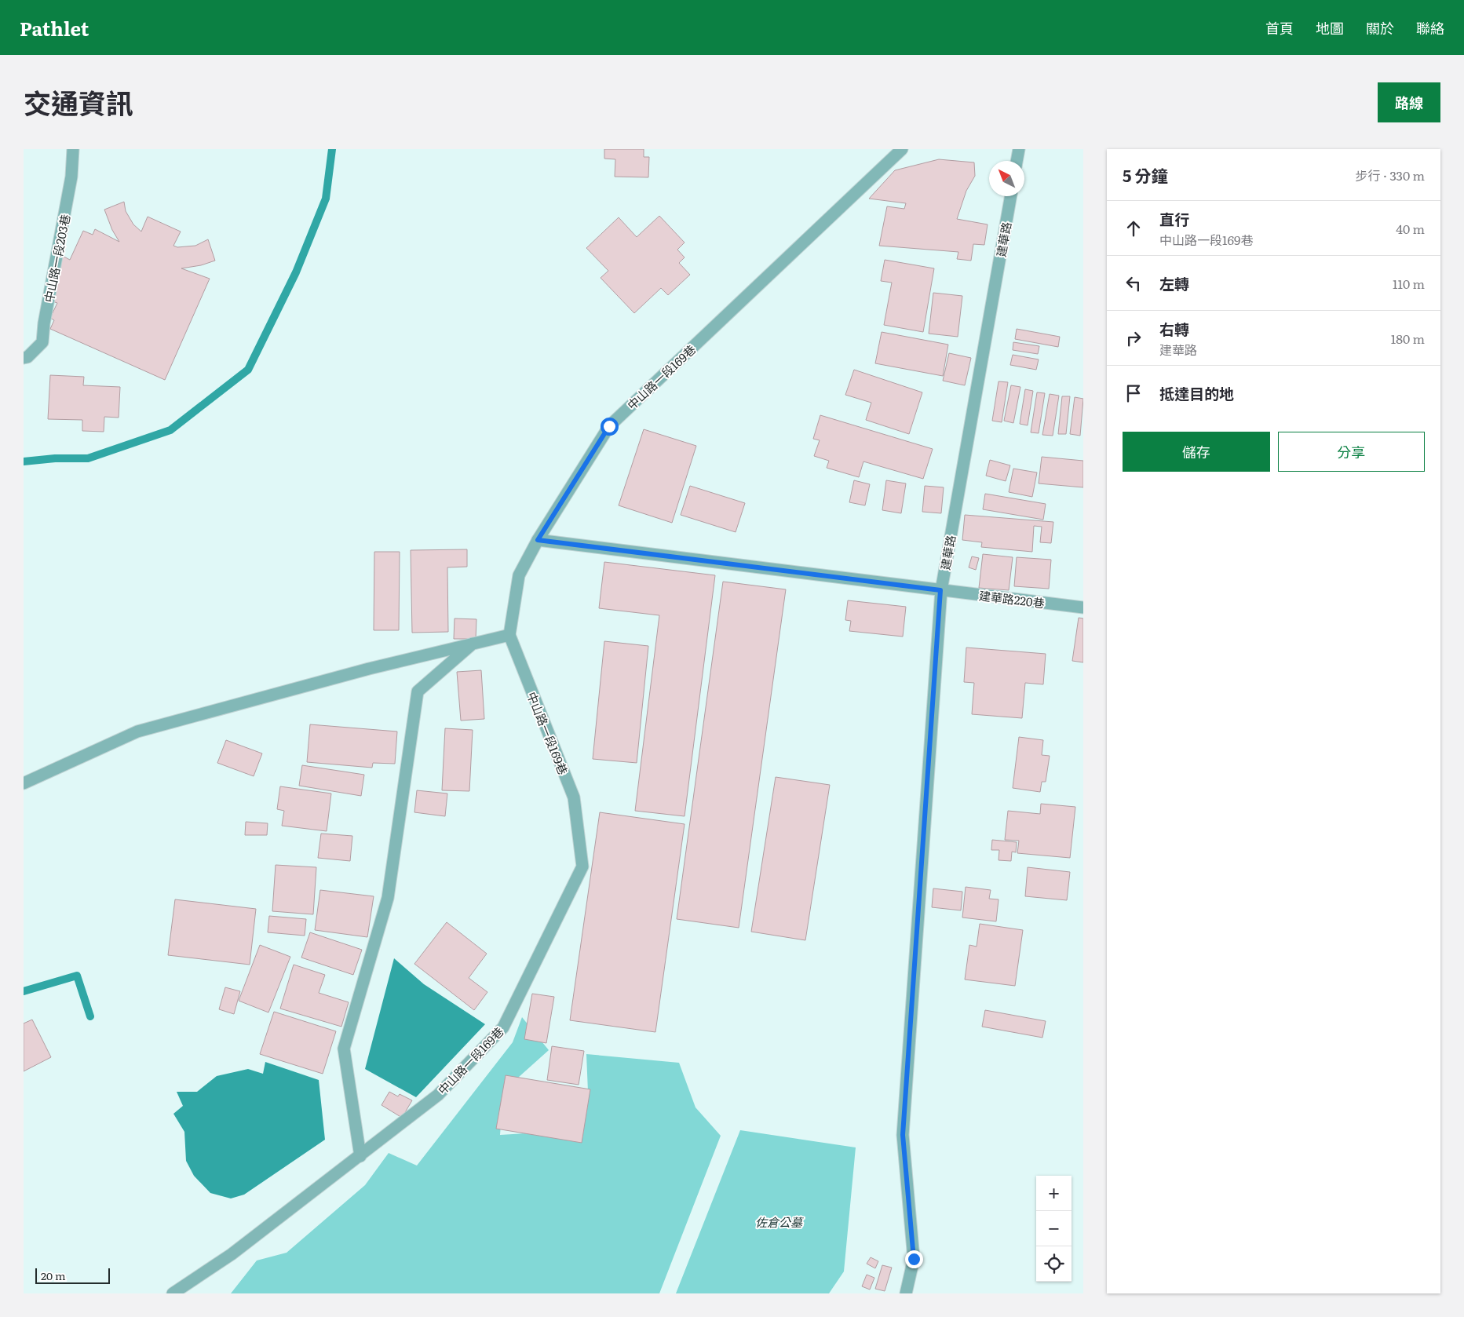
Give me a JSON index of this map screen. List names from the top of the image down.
{
  "streets": {
    "street": [
      "建華路",
      "中山路一段203巷",
      "中山路一段169巷",
      "建華路220巷"
    ]
  },
  "crossings": [
    ["建華路", "建華路220巷"],
    ["中山路一段169巷", "建華路220巷"]
  ],
  "parks": ["佐倉公墓"],
  "scale_bar": "20 m",
  "north": "top left",
  "page": {
    "header": "Pathlet",
    "nav": [
      "首頁",
      "地圖",
      "關於",
      "聯絡"
    ],
    "title": "交通資訊",
    "buttons": [
      "路線",
      ["儲存", "分享"]
    ],
    "heading": ["5 分鐘", "步行 · 330 m"],
    "list": [
      ["直行", "中山路一段169巷", "40 m"],
      ["左轉", "110 m"],
      ["右轉", "建華路", "180 m"],
      "抵達目的地"
    ],
    "map_buttons": ["+", "−"],
    "scale": "20 m"
  }
}
